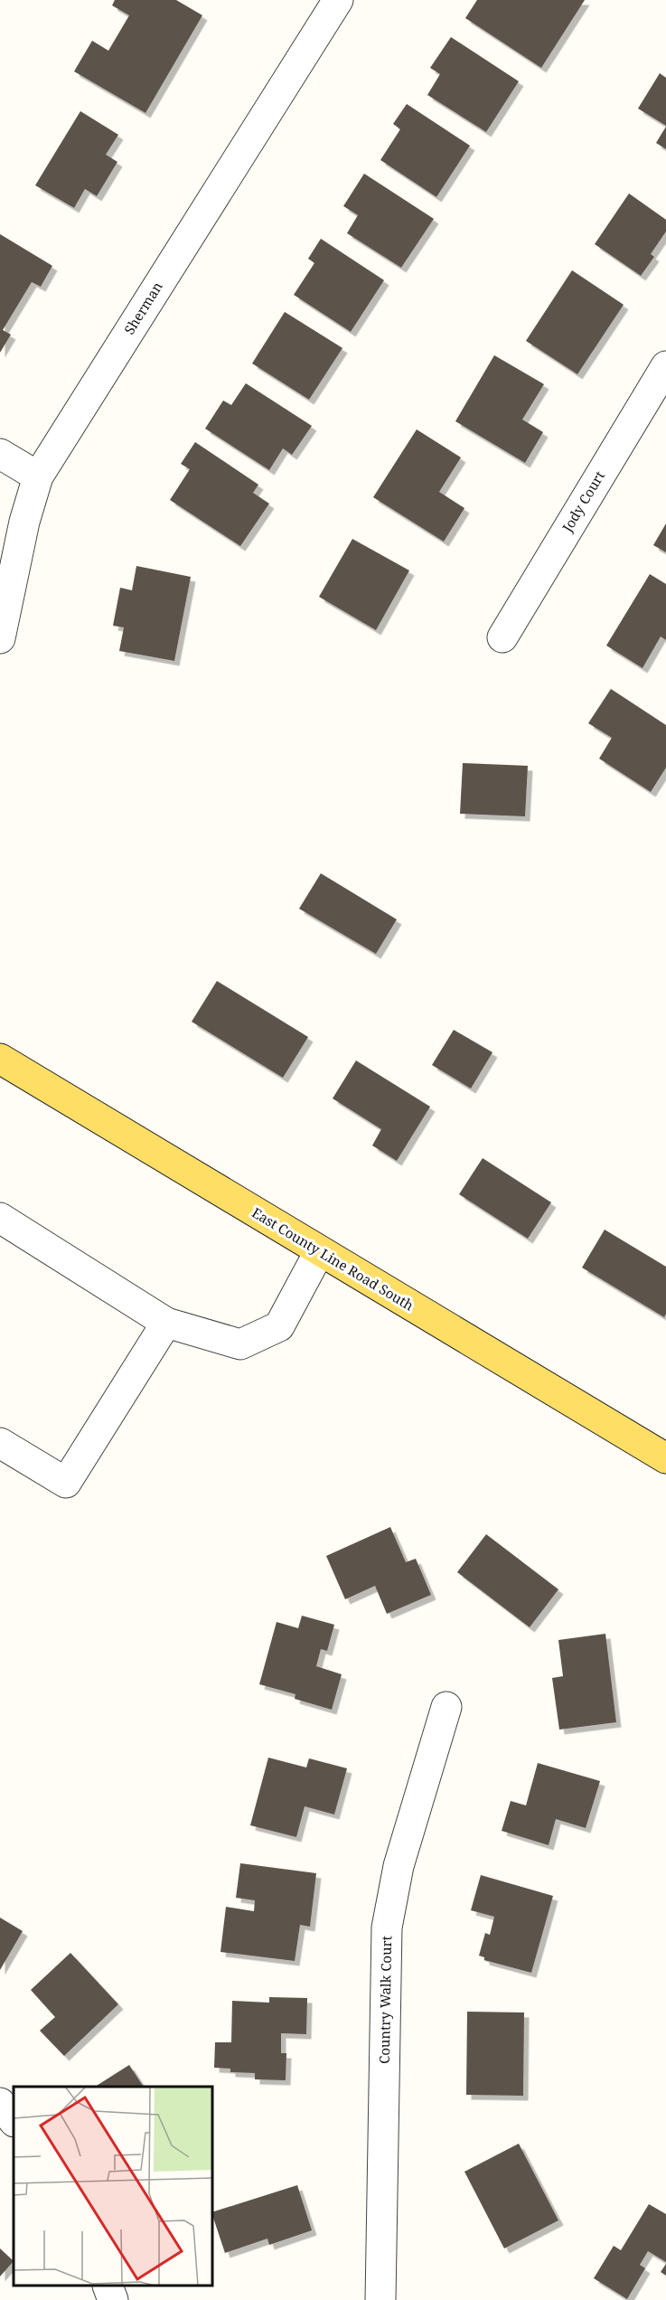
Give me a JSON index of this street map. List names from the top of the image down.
{
  "streets": {
    "main road": ["East County Line Road South"],
    "street": ["Sherman", "Jody Court", "Country Walk Court"]
  }
}
